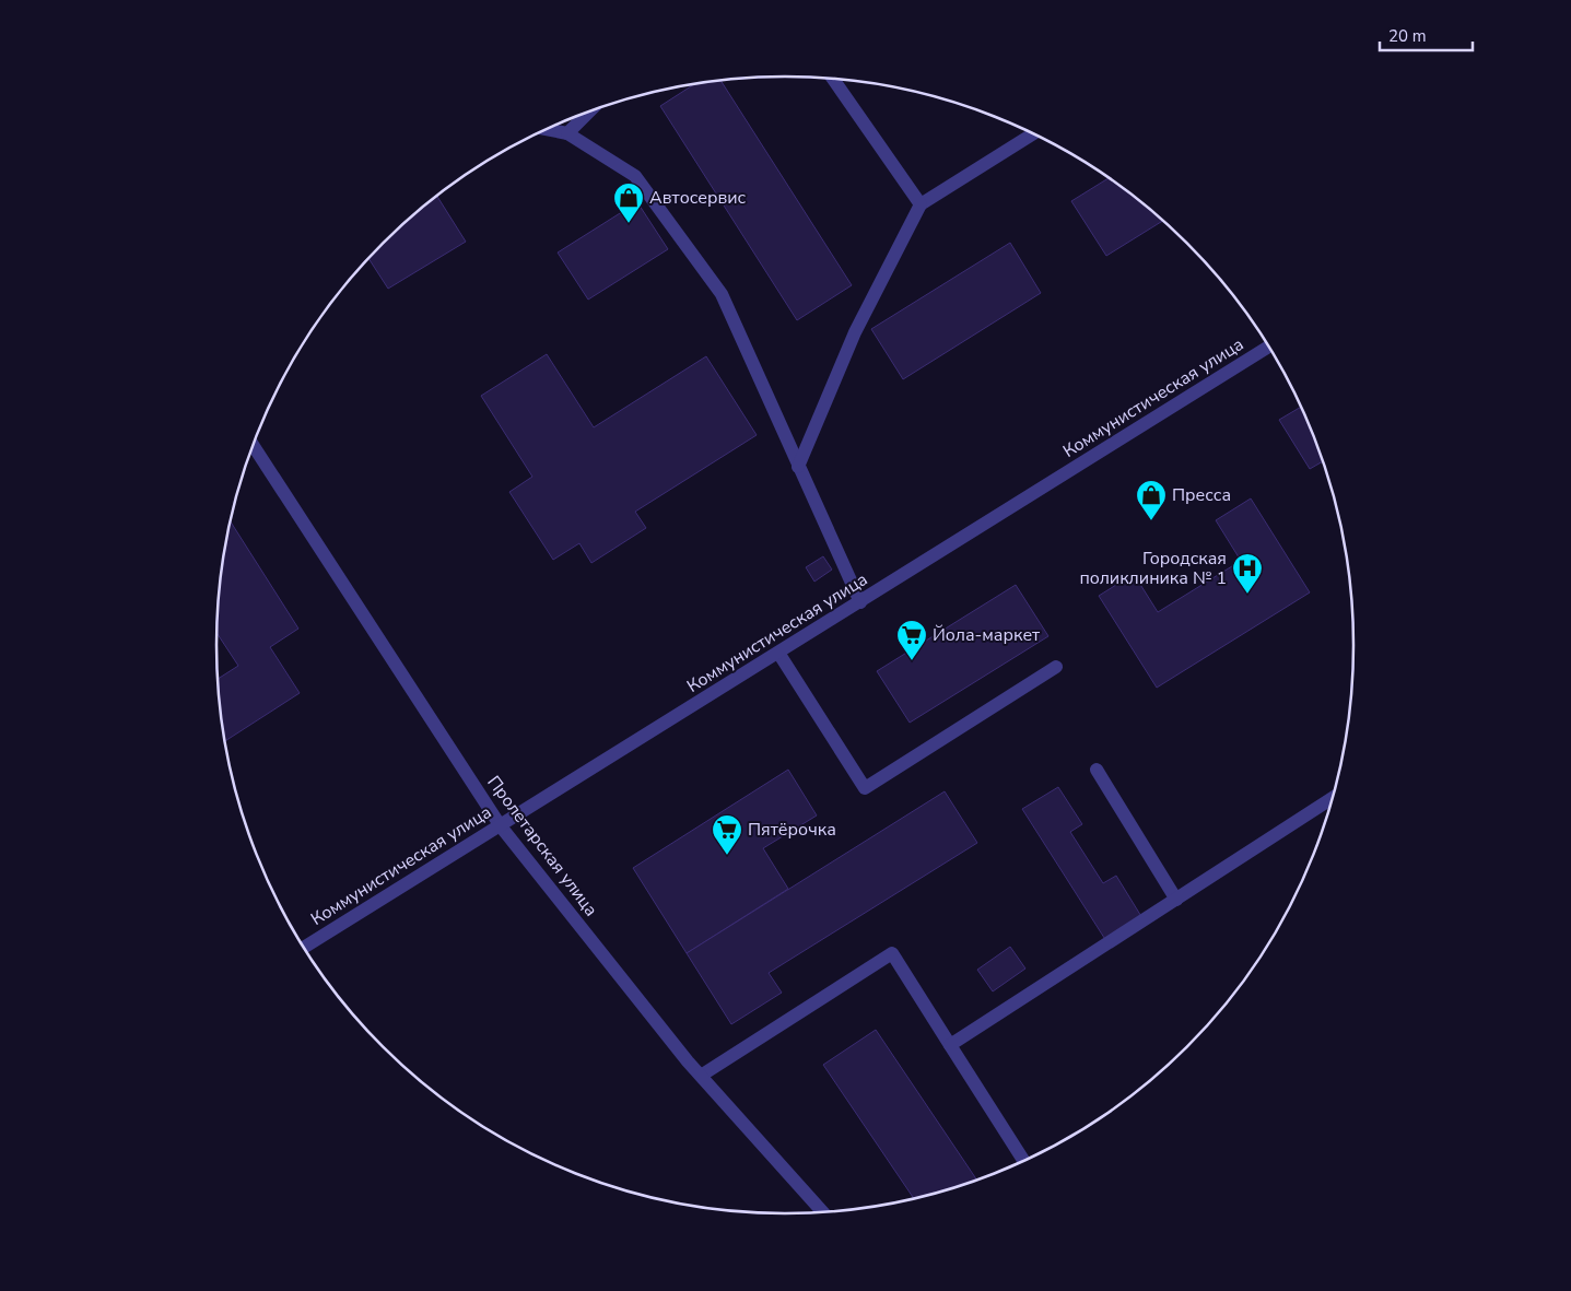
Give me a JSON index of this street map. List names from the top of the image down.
{
  "streets": {
    "street": ["Коммунистическая улица", "Пролетарская улица"]
  },
  "crossings": [
    ["Коммунистическая улица", "Пролетарская улица"]
  ],
  "places": {
    "shop": ["Автосервис", "Пресса"],
    "hospital": ["Городская поликлиника № 1"],
    "supermarket": ["Йола-маркет", "Пятёрочка"]
  },
  "scale_bar": "20 m"
}
